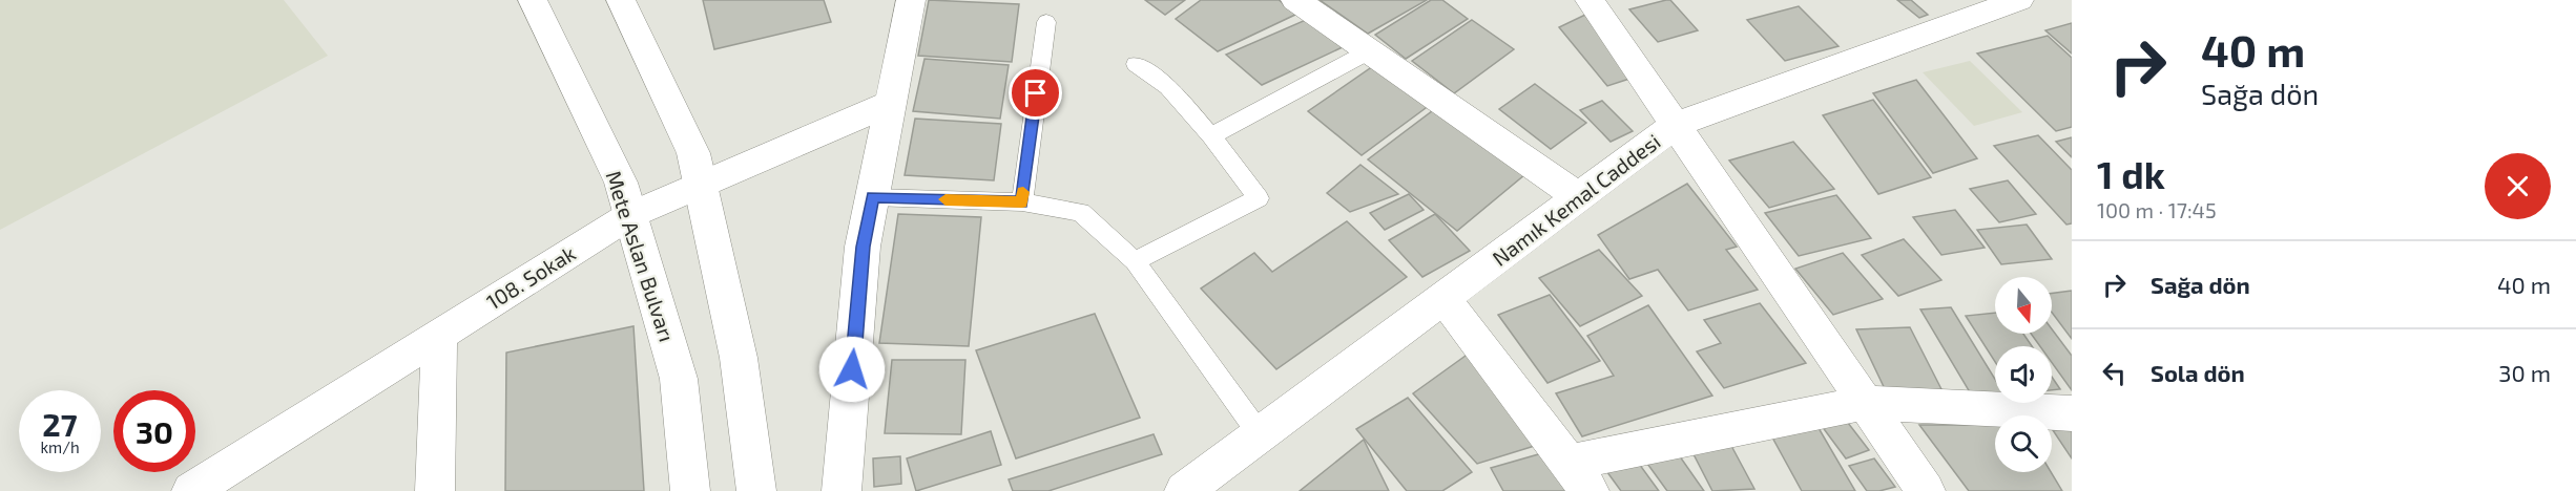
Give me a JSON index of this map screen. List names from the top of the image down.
{
  "streets": {
    "street": ["Namık Kemal Caddesi", "Mete Aslan Bulvarı", "108. Sokak"]
  },
  "crossings": [
    ["Mete Aslan Bulvarı", "108. Sokak"]
  ],
  "north": "bottom",
  "page": {
    "turn": ["40 m", "Sağa dön"],
    "heading": ["1 dk", "100 m · 17:45"],
    "list": [
      {
        "name": "Sağa dön",
        "value": "40 m"
      },
      {
        "name": "Sola dön",
        "value": "30 m"
      }
    ],
    "speed": "27 km/h",
    "limit": "30"
  }
}
